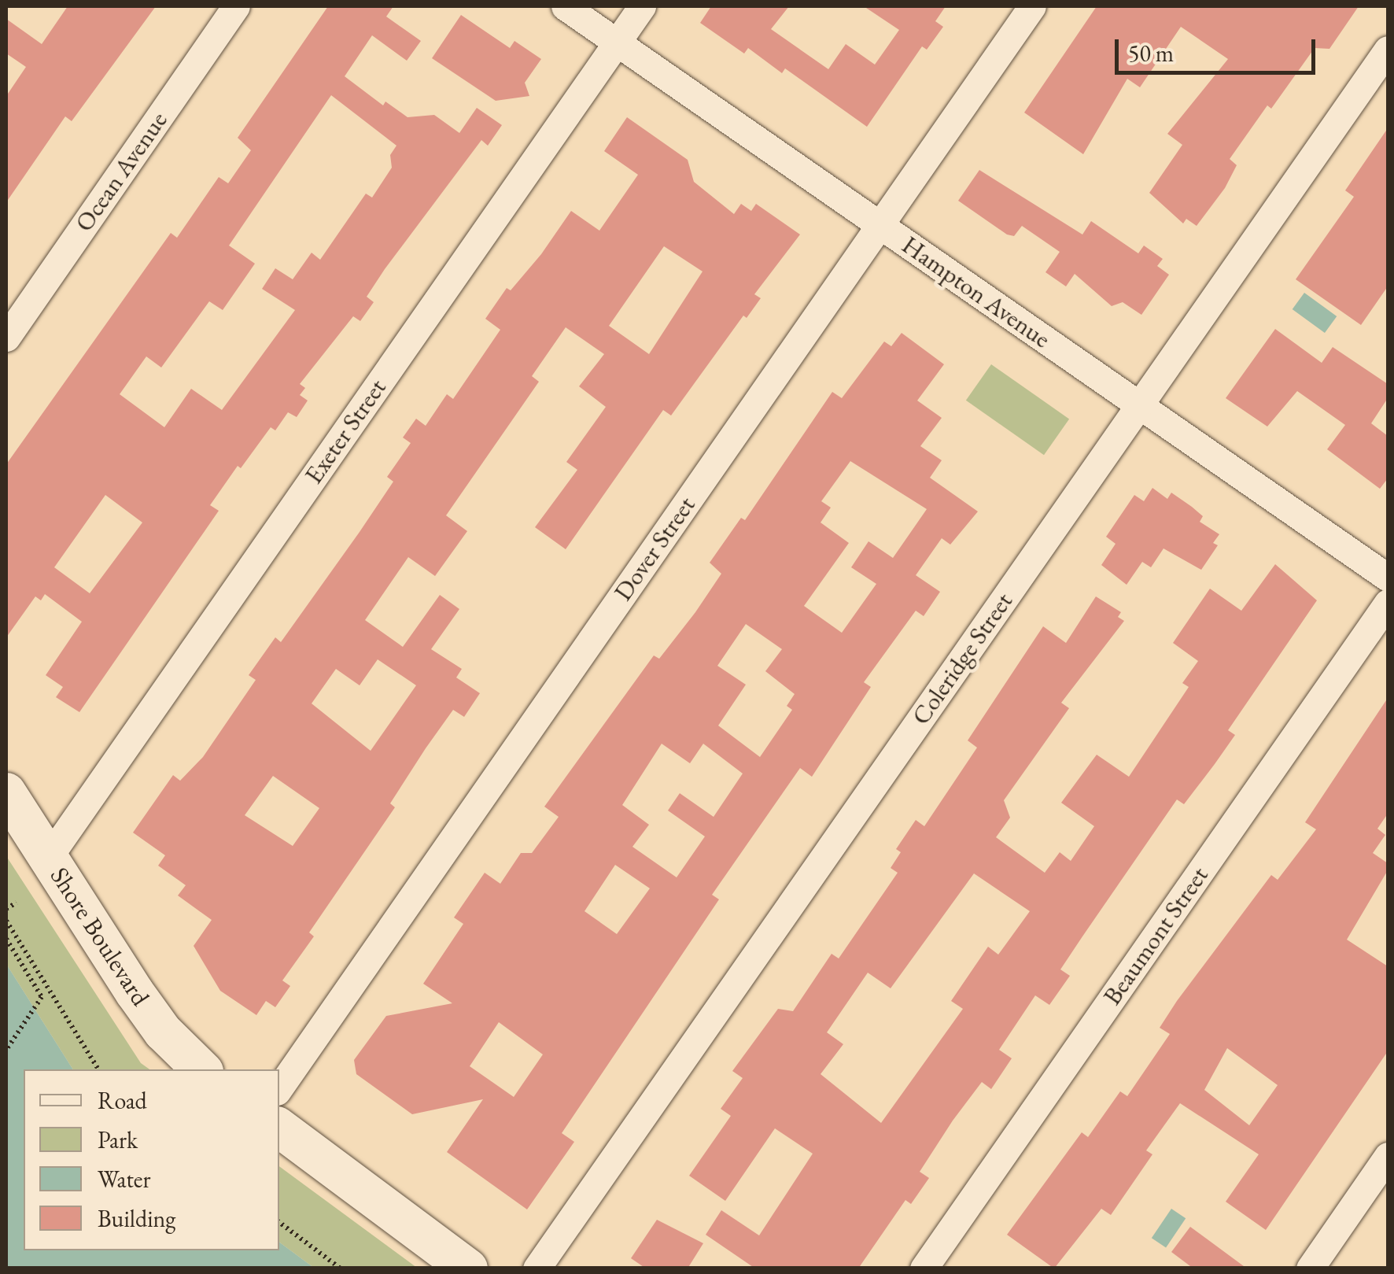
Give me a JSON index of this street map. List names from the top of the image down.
{
  "streets": {
    "main road": ["Shore Boulevard"],
    "street": [
      "Ocean Avenue",
      "Hampton Avenue",
      "Exeter Street",
      "Dover Street",
      "Coleridge Street",
      "Beaumont Street"
    ]
  },
  "crossings": [
    ["Hampton Avenue", "Exeter Street"],
    ["Hampton Avenue", "Dover Street"],
    ["Hampton Avenue", "Coleridge Street"],
    ["Exeter Street", "Shore Boulevard"]
  ],
  "legend": [
    "Road",
    "Park",
    "Water",
    "Building"
  ],
  "scale_bar": "50 m"
}
